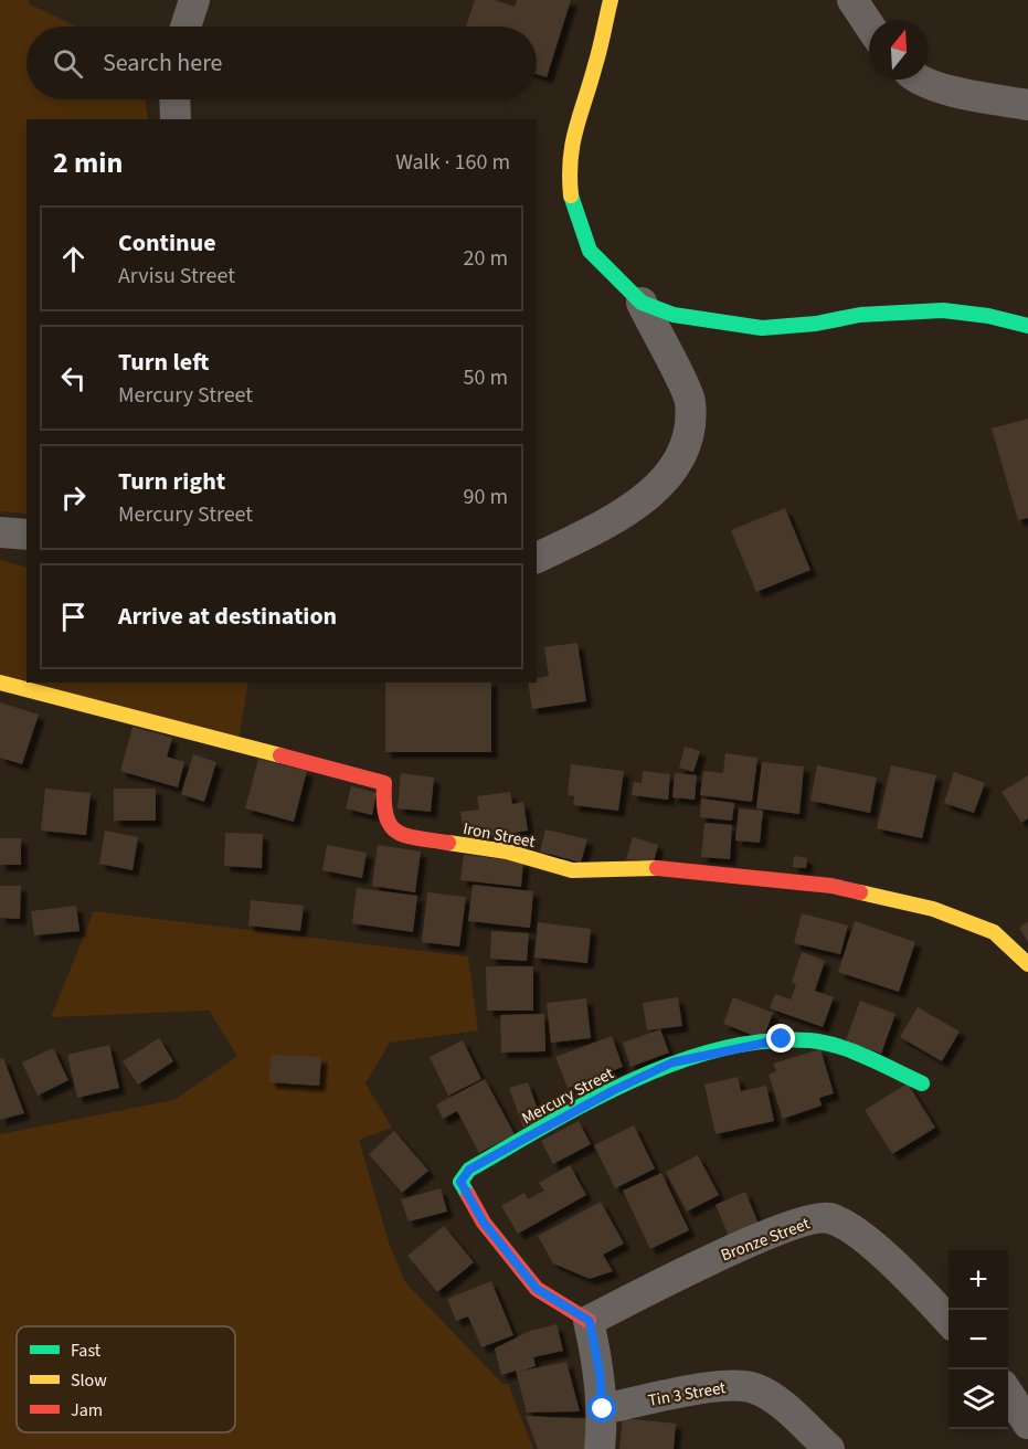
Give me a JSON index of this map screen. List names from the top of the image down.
{
  "streets": {
    "street": [
      "Iron Street",
      "Mercury Street",
      "Bronze Street",
      "Tin 3 Street"
    ]
  },
  "crossings": [
    ["Mercury Street", "Bronze Street"]
  ],
  "legend": ["Fast", "Slow", "Jam"],
  "north": "top",
  "page": {
    "search": "Search here",
    "heading": ["2 min", "Walk · 160 m"],
    "list": [
      ["Continue", "Arvisu Street", "20 m"],
      ["Turn left", "Mercury Street", "50 m"],
      ["Turn right", "Mercury Street", "90 m"],
      "Arrive at destination"
    ],
    "map_buttons": ["+", "−"]
  }
}
